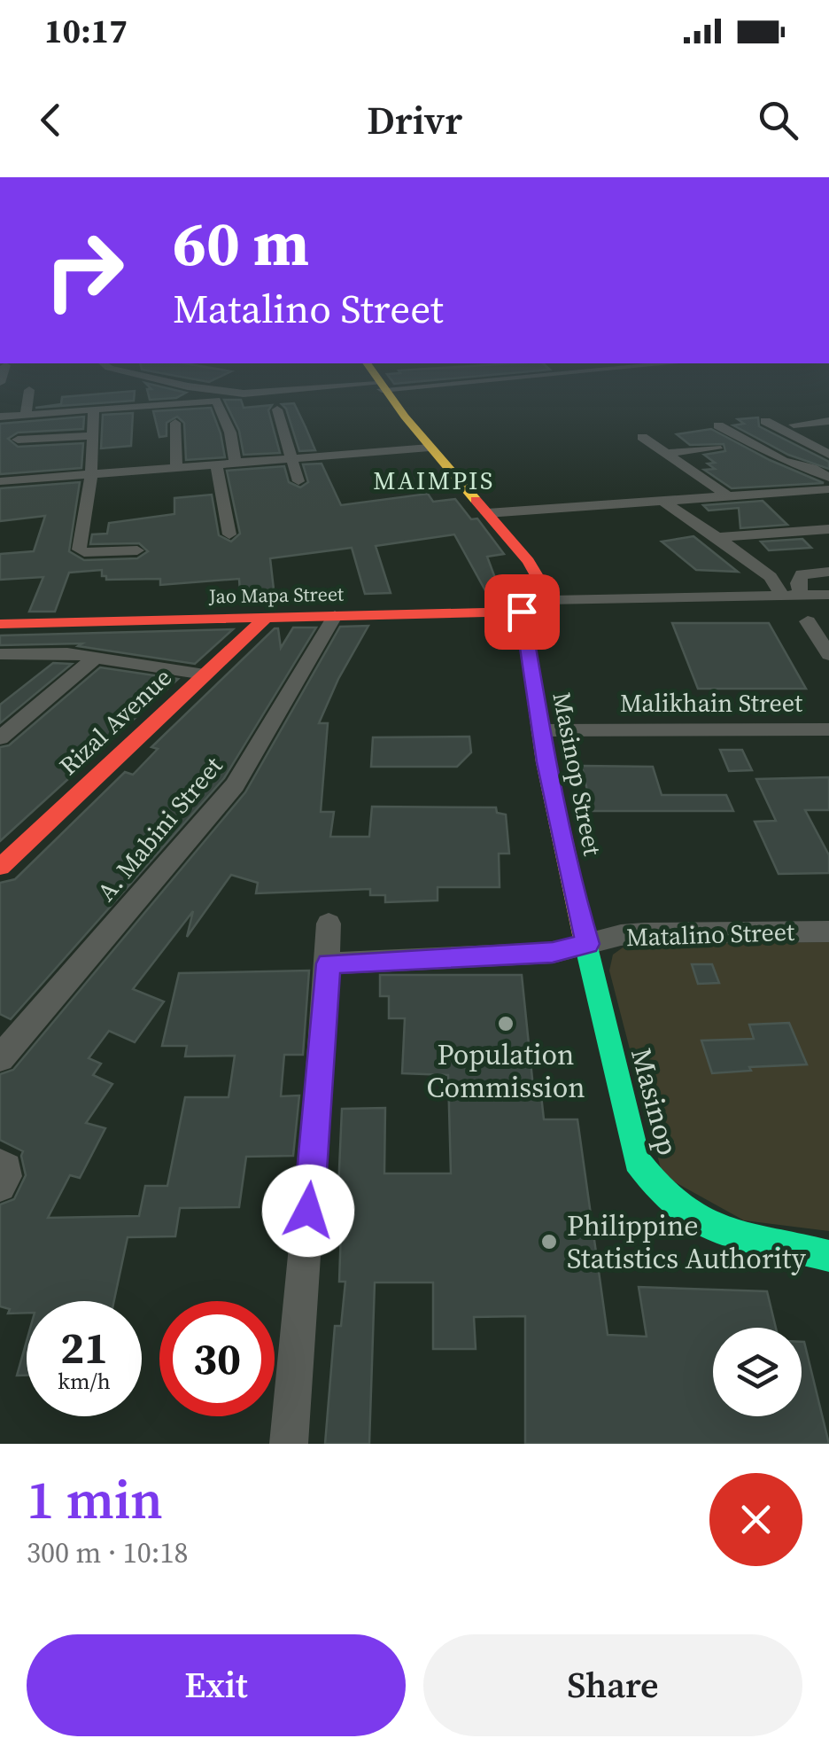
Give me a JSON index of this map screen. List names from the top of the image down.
{
  "streets": {
    "street": [
      "Jao Mapa Street",
      "Malikhain Street",
      "Rizal Avenue",
      "Masinop Street",
      "A. Mabini Street",
      "Matalino Street",
      "Masinop"
    ]
  },
  "crossings": [
    ["Jao Mapa Street", "Rizal Avenue"],
    ["Jao Mapa Street", "Masinop Street"],
    ["Jao Mapa Street", "A. Mabini Street"],
    ["Malikhain Street", "Masinop Street"],
    ["Masinop Street", "Matalino Street"],
    ["Masinop Street", "Masinop"],
    ["Matalino Street", "Masinop"]
  ],
  "districts": ["MAIMPIS"],
  "places": ["Population Commission", "Philippine Statistics Authority"],
  "page": {
    "status": "10:17",
    "header": "Drivr",
    "turn": ["60 m", "Matalino Street"],
    "speed": "21 km/h",
    "limit": "30",
    "heading": ["1 min", "300 m · 10:18"],
    "buttons": ["Exit", "Share"]
  }
}
